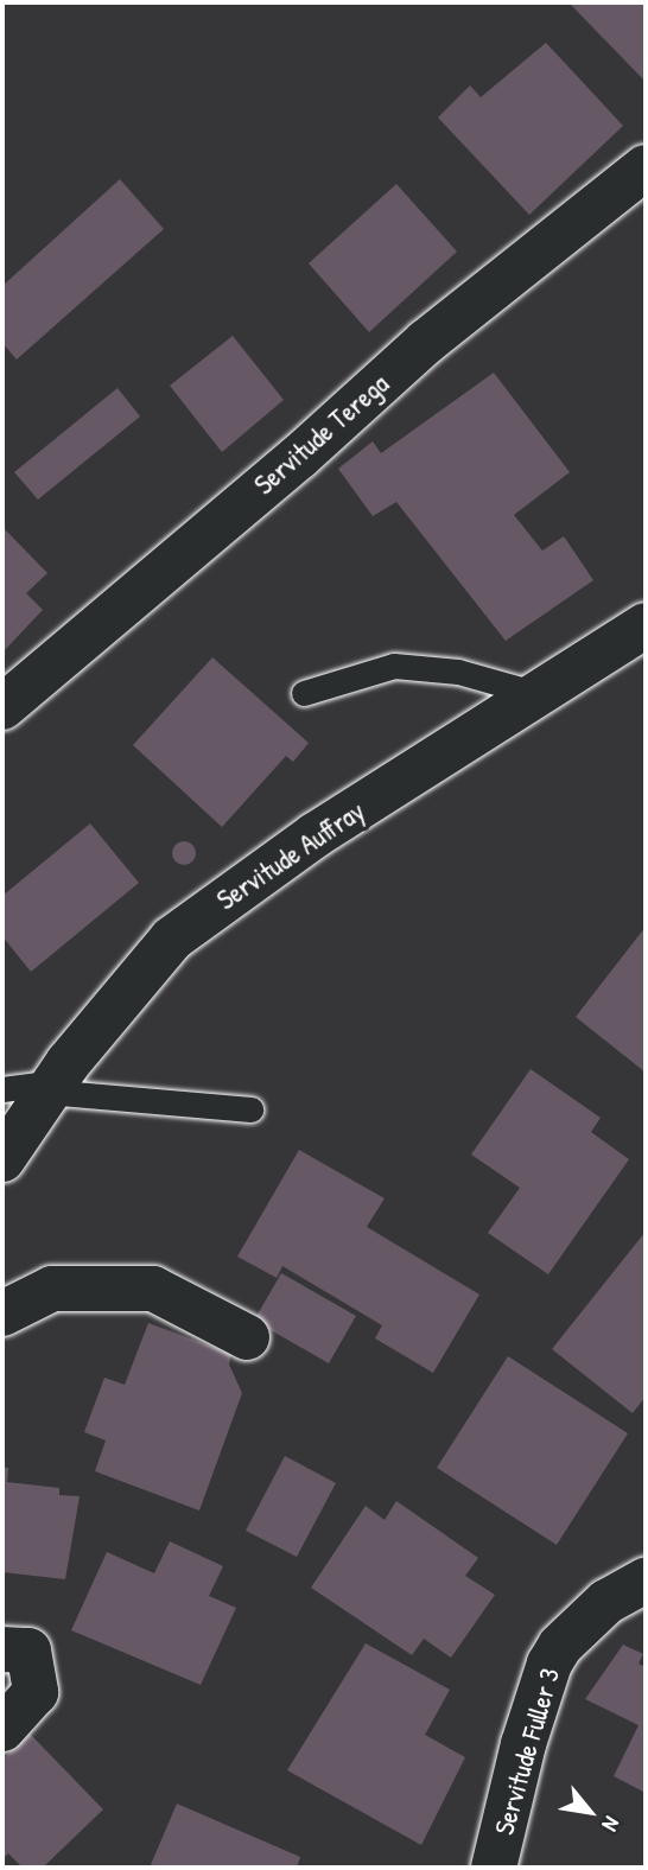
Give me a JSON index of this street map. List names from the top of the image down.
{
  "streets": {
    "street": ["Servitude Terega", "Servitude Auffray", "Servitude Fuller 3"]
  },
  "north": "bottom right"
}
